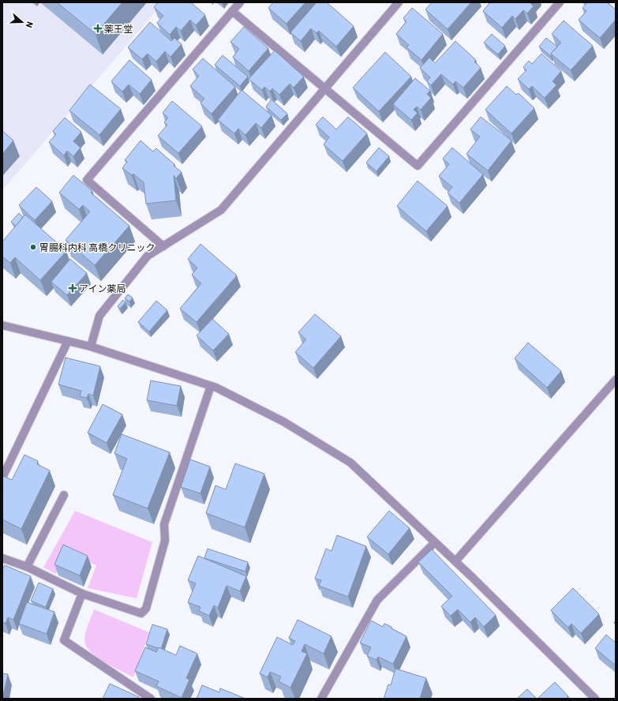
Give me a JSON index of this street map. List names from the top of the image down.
{
  "places": {
    "health": ["薬王堂", "アイン薬局"],
    "other": ["胃腸科内科 高橋クリニック"]
  },
  "north": "right"
}
